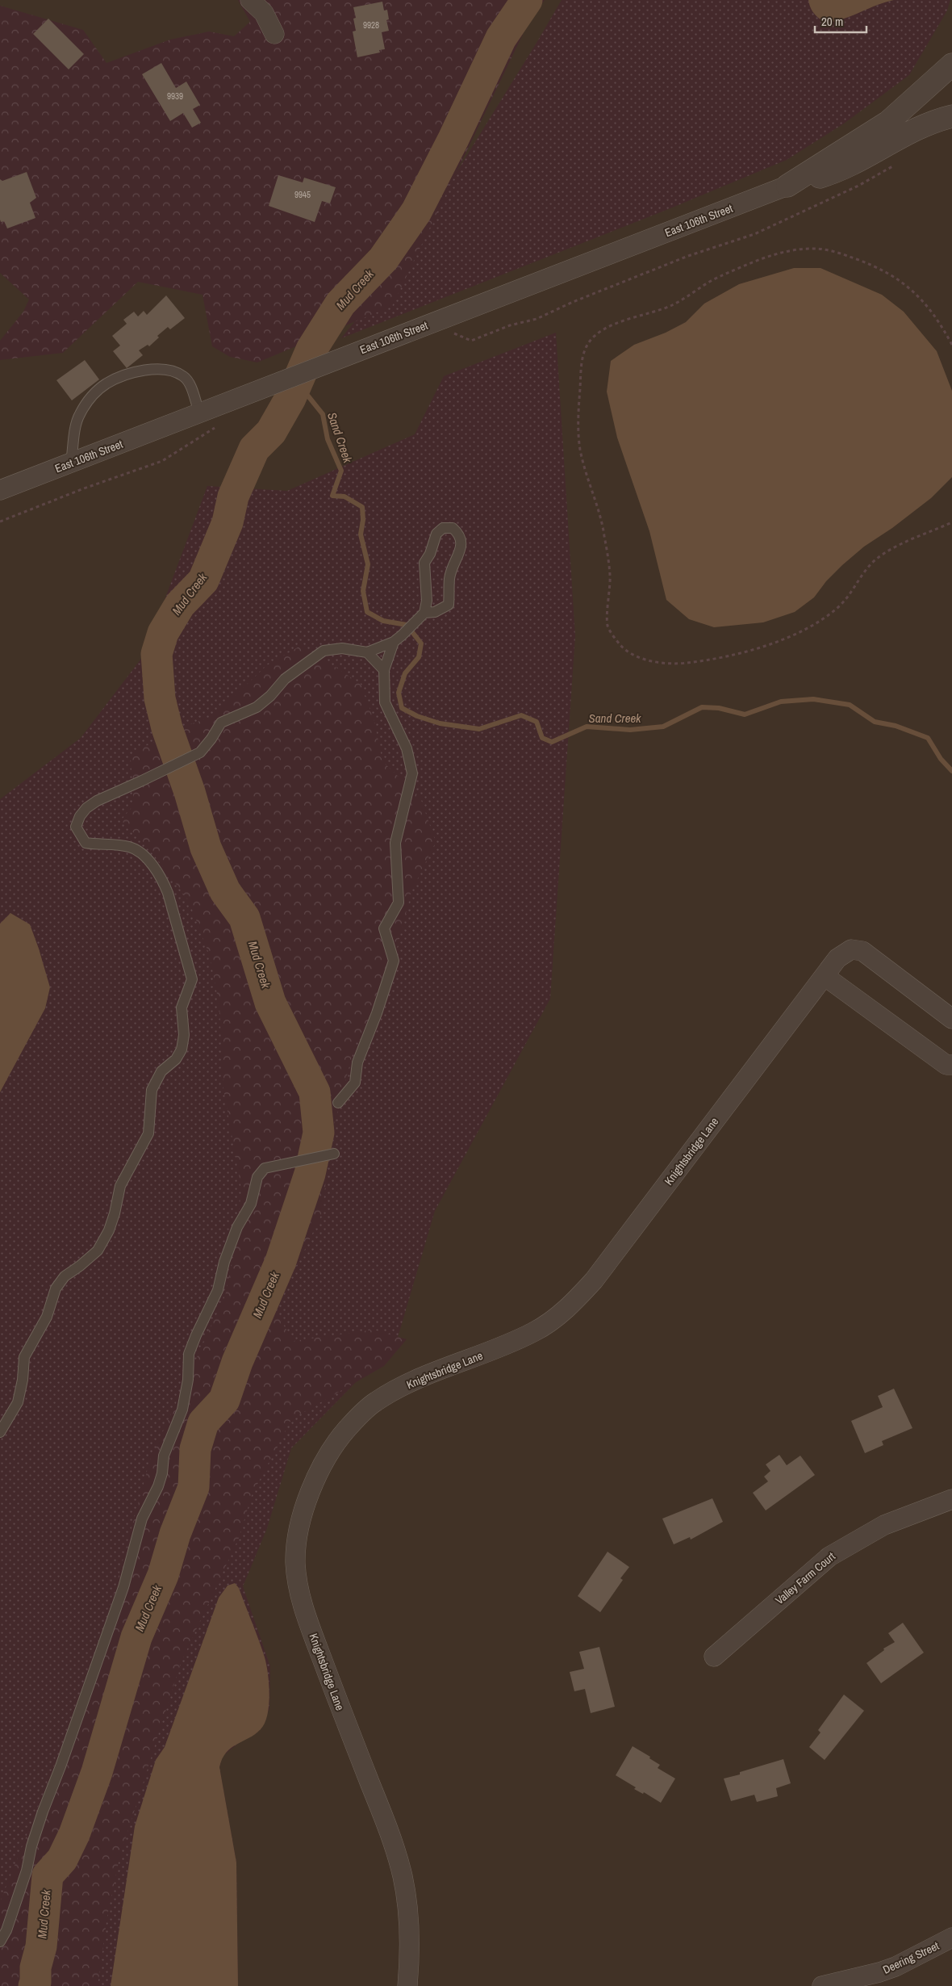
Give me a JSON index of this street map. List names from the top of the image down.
{
  "streets": {
    "street": [
      "East 106th Street",
      "Knightsbridge Lane",
      "Valley Farm Court",
      "Deering Street"
    ]
  },
  "water": ["Mud Creek", "Sand Creek"],
  "house_numbers": ["9928", "9939", "9945"],
  "scale_bar": "20 m"
}
